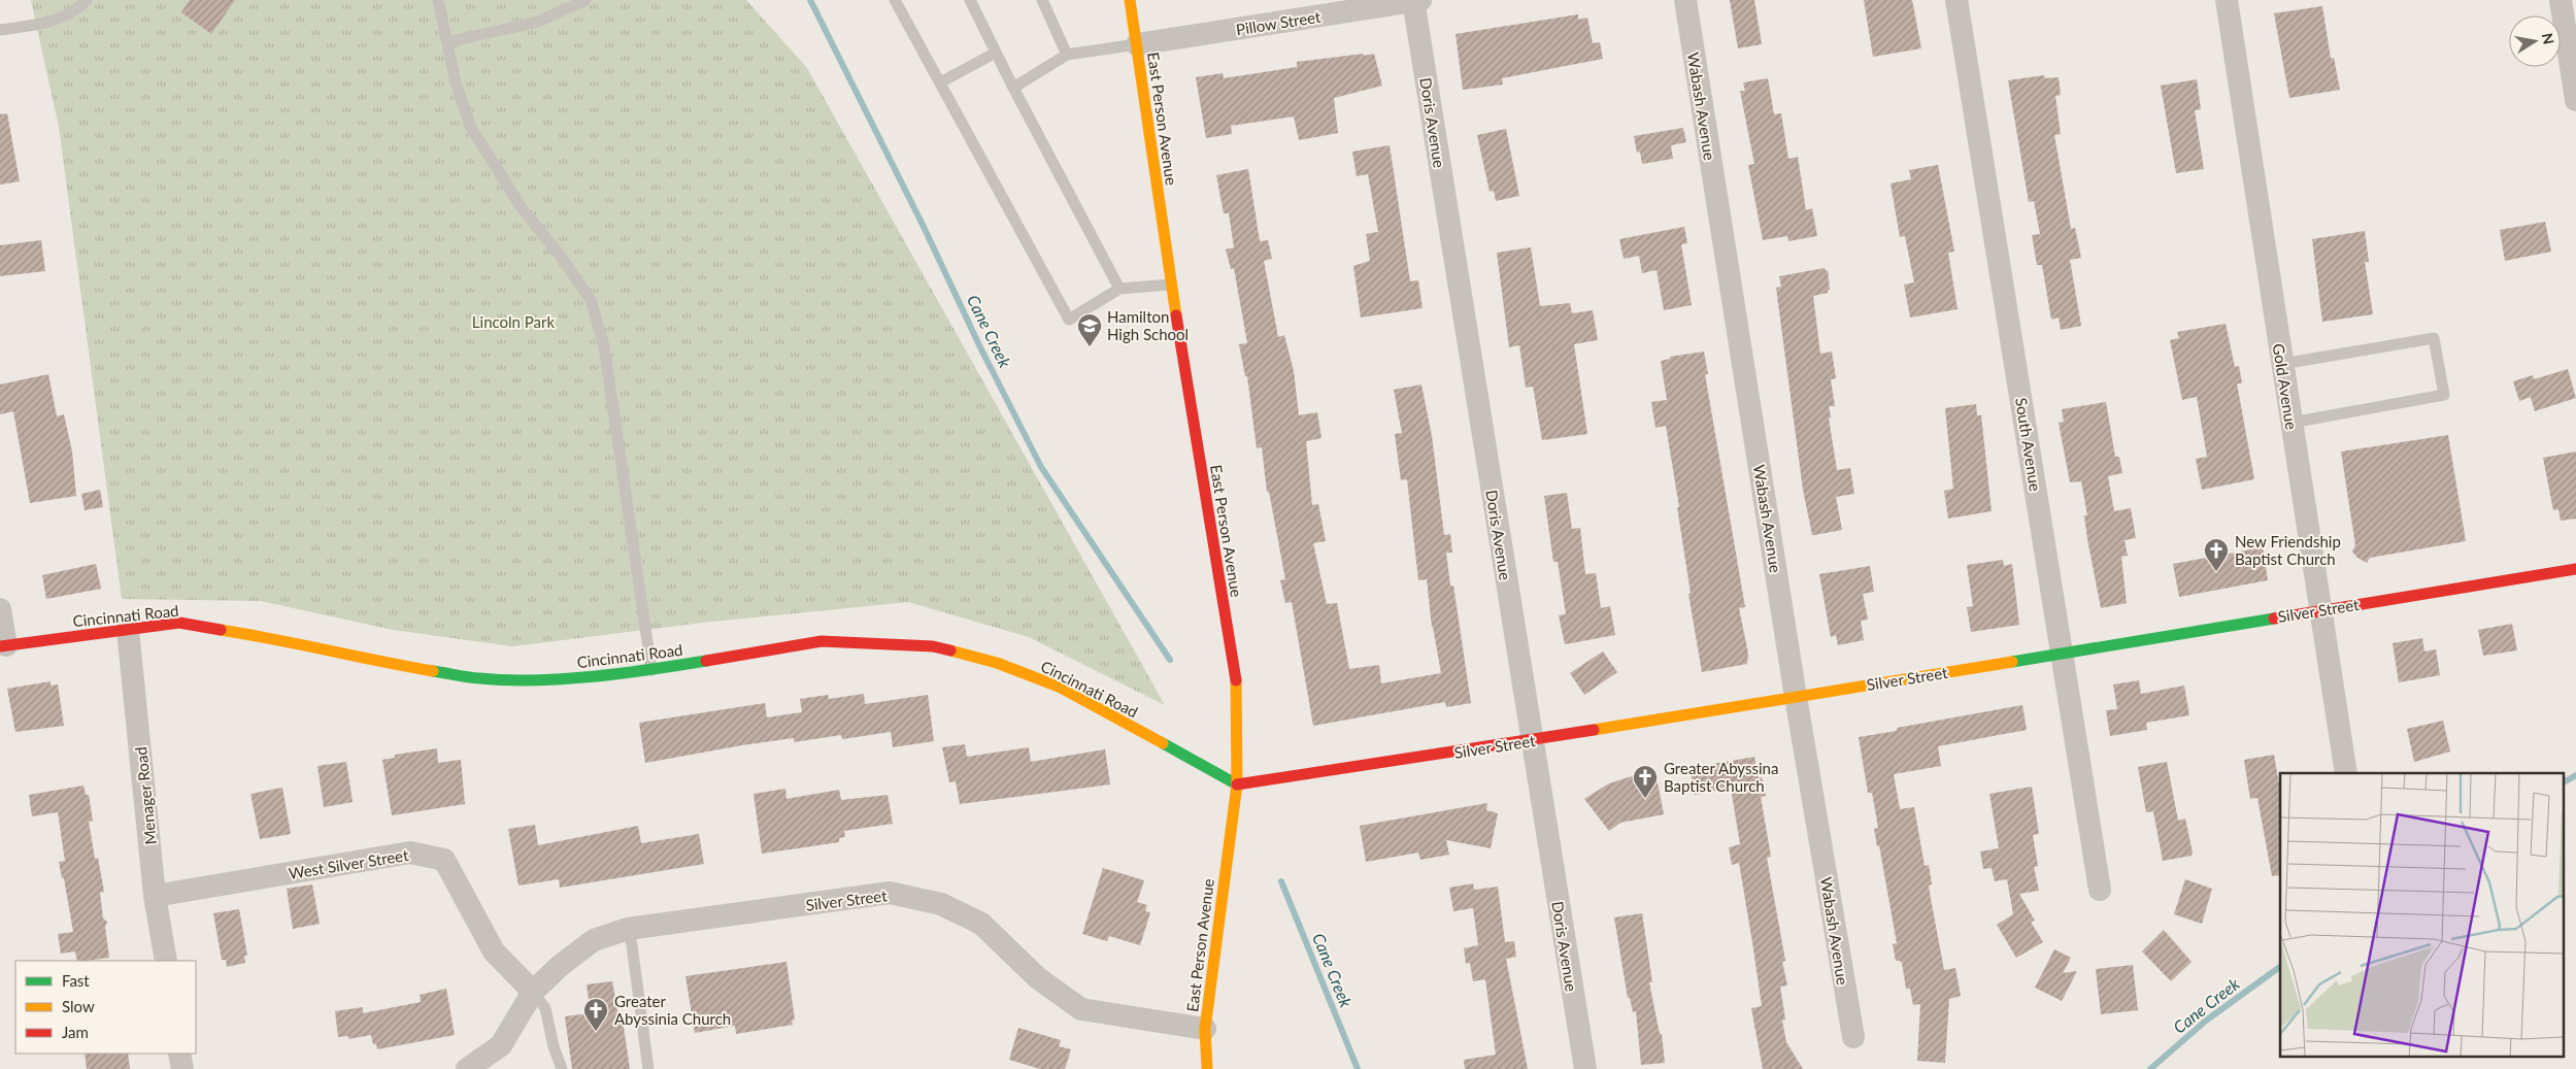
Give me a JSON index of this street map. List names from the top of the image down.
{
  "streets": {
    "street": [
      "Pillow Street",
      "Wabash Avenue",
      "East Person Avenue",
      "Doris Avenue",
      "Gold Avenue",
      "South Avenue",
      "Silver Street",
      "Cincinnati Road",
      "Menager Road",
      "West Silver Street"
    ]
  },
  "crossings": [
    ["Pillow Street", "East Person Avenue"],
    ["Pillow Street", "Doris Avenue"],
    ["Wabash Avenue", "Silver Street"],
    ["East Person Avenue", "Silver Street"],
    ["East Person Avenue", "Cincinnati Road"],
    ["Doris Avenue", "Silver Street"],
    ["Gold Avenue", "Silver Street"],
    ["South Avenue", "Silver Street"],
    ["Silver Street", "Cincinnati Road"],
    ["Silver Street", "West Silver Street"],
    ["Cincinnati Road", "Menager Road"],
    ["Menager Road", "West Silver Street"]
  ],
  "water": ["Cane Creek"],
  "parks": ["Lincoln Park"],
  "places": {
    "school or university": ["Hamilton High School"],
    "church": ["New Friendship Baptist Church", "Greater Abyssina Baptist Church", "Greater Abyssinia Church"]
  },
  "legend": ["Fast", "Slow", "Jam"],
  "north": "right"
}
